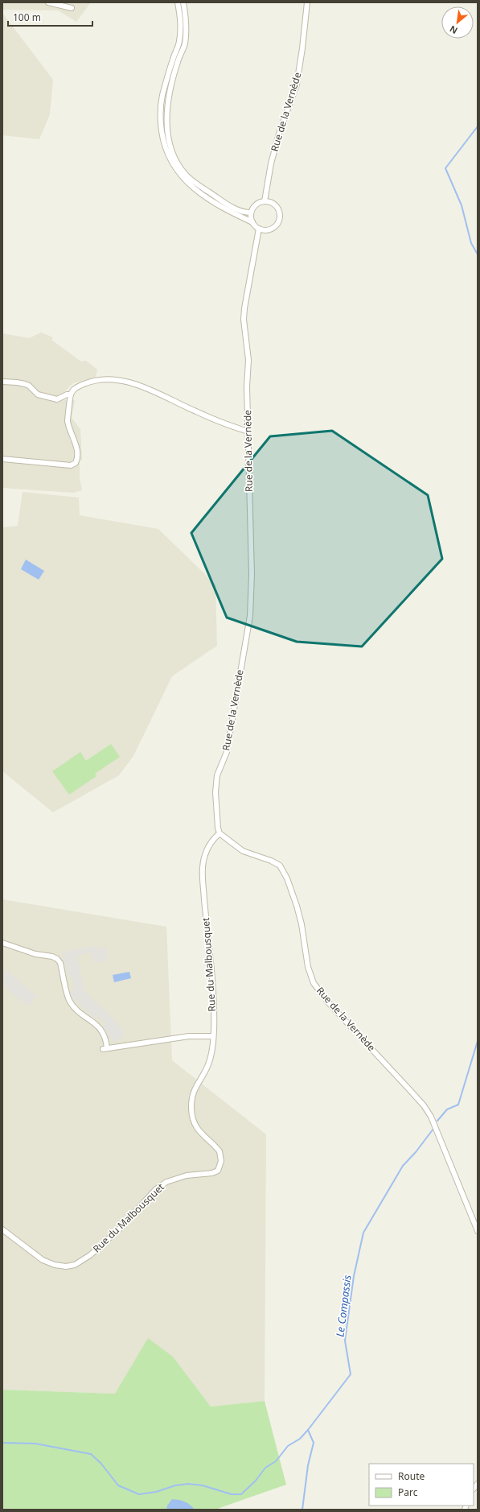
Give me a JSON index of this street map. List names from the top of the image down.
{
  "streets": {
    "street": ["Rue de la Vernède", "Rue du Malbousquet"]
  },
  "crossings": [
    ["Rue de la Vernède", "Rue du Malbousquet"]
  ],
  "water": ["Le Compassis"],
  "legend": ["Route", "Parc"],
  "scale_bar": "100 m",
  "north": "bottom left"
}
